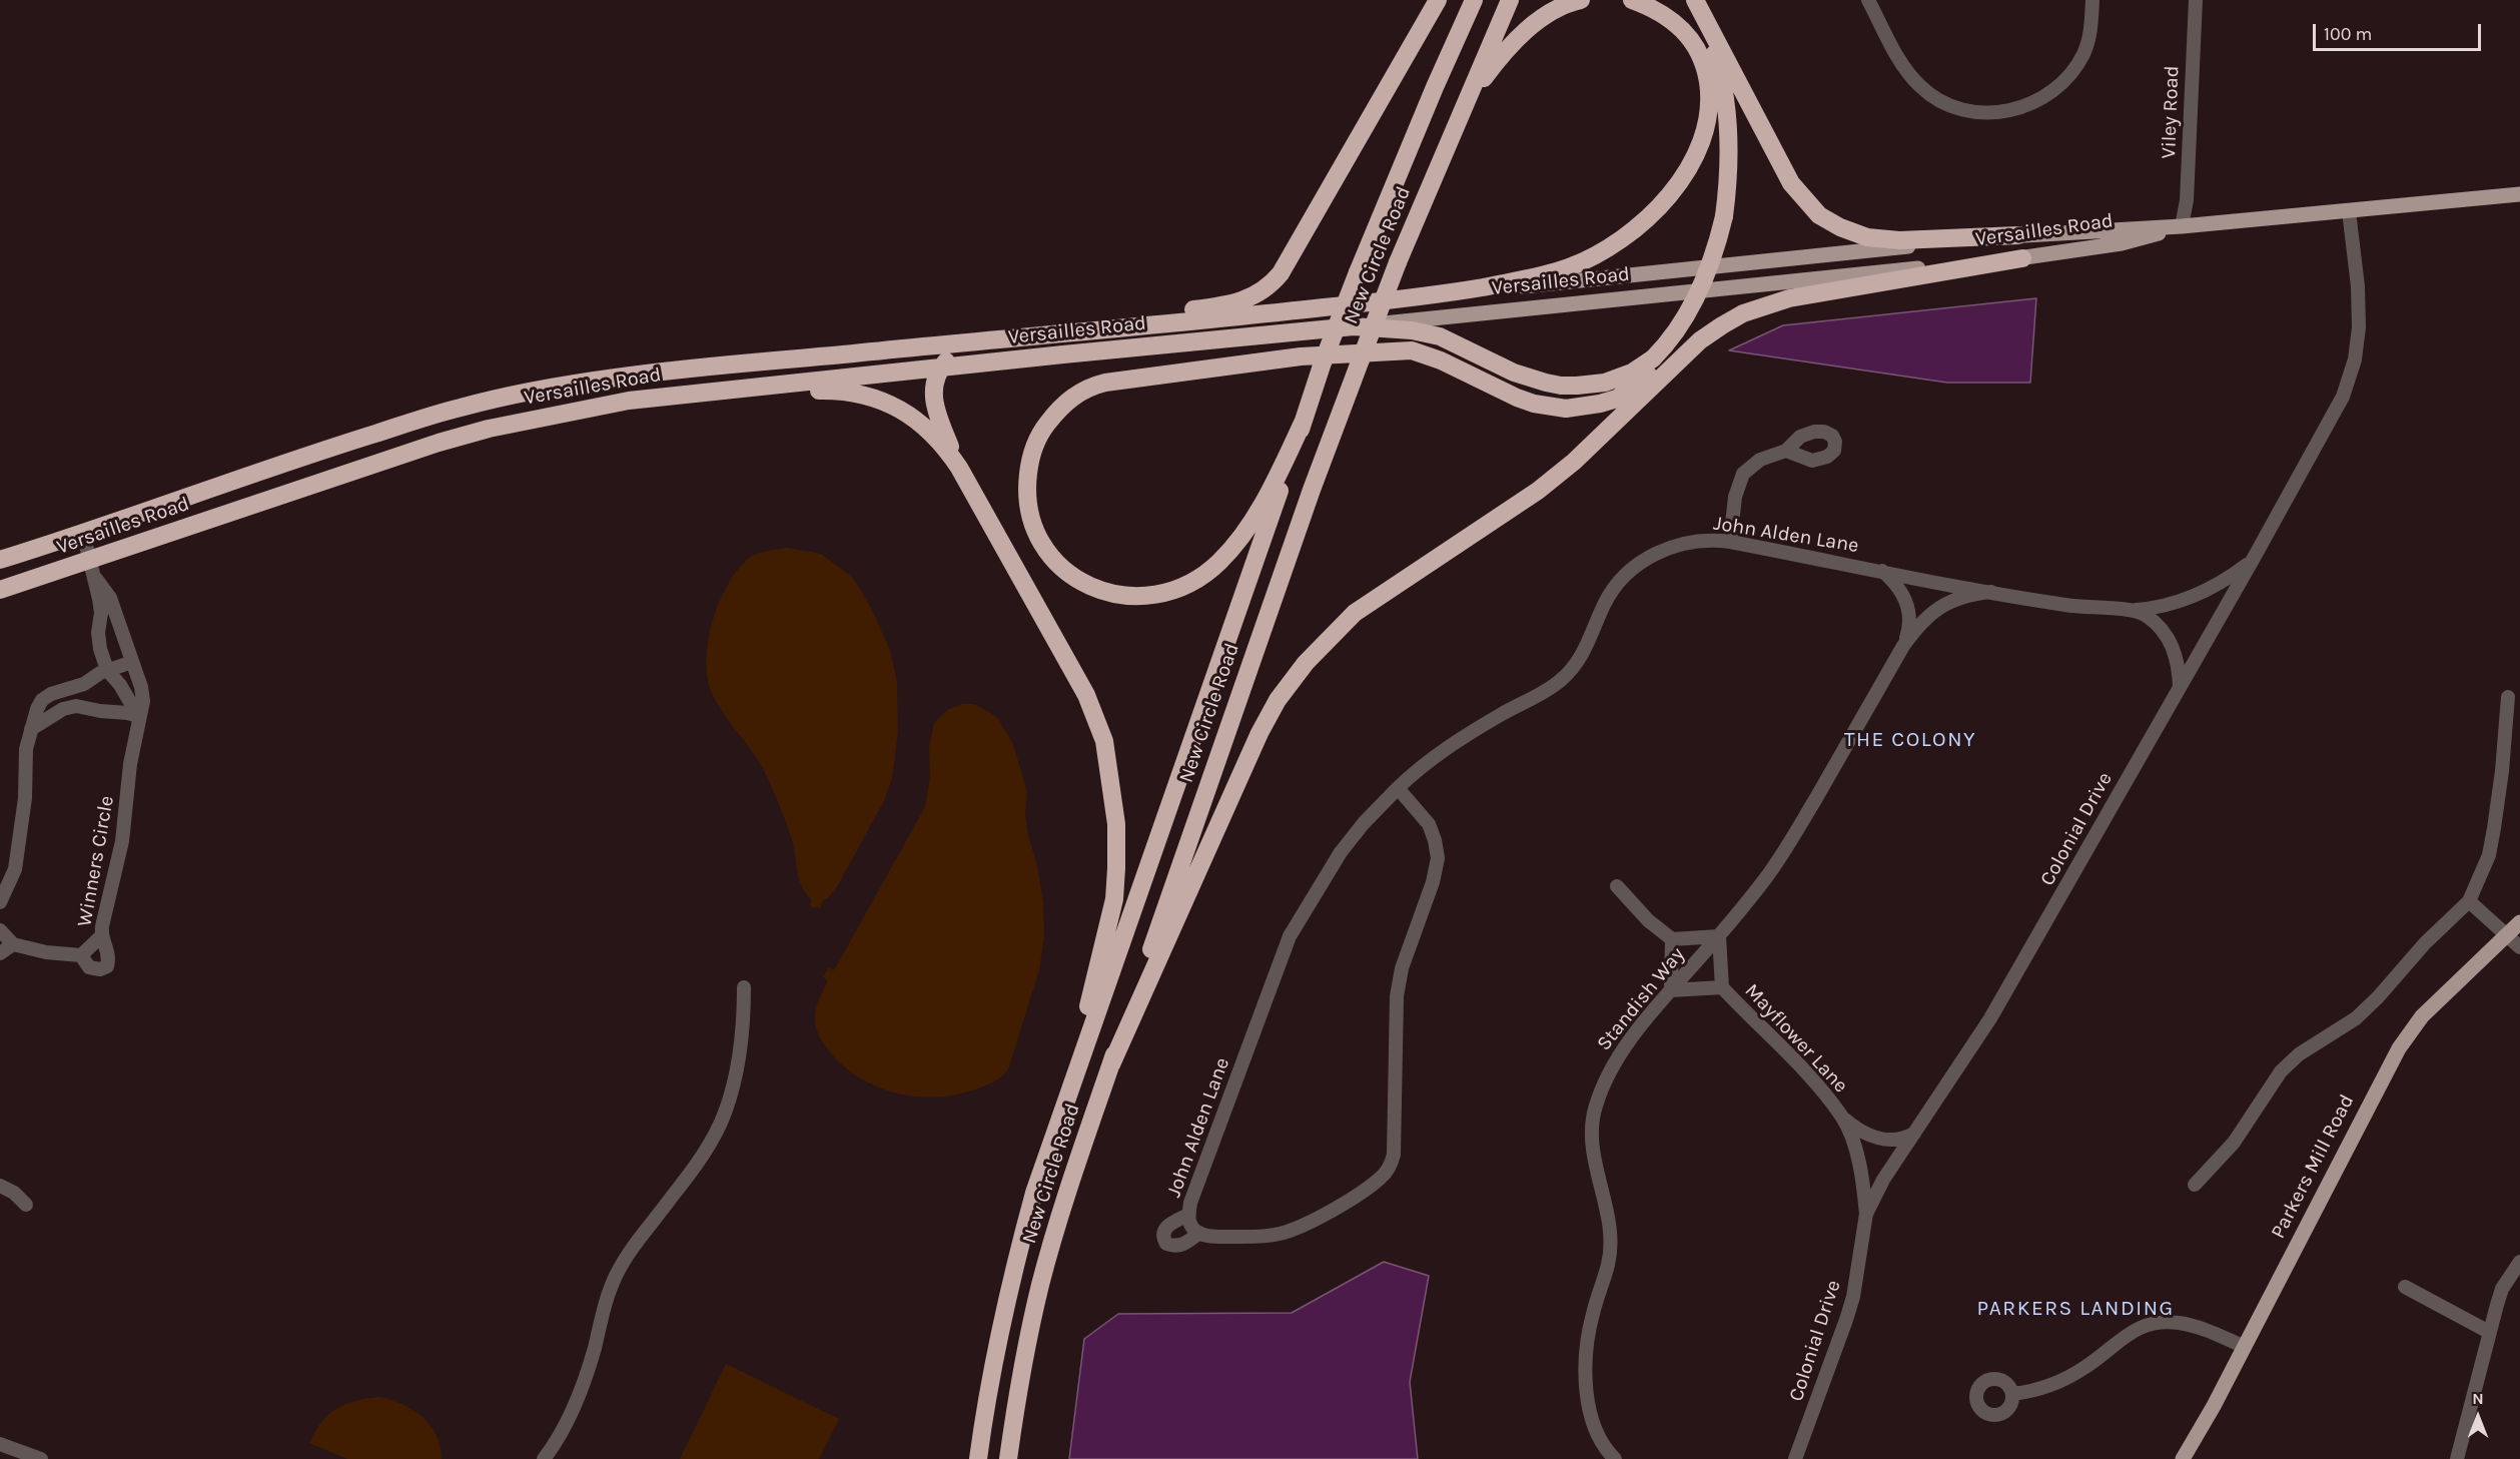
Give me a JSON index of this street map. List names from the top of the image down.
{
  "streets": {
    "highway": ["Versailles Road", "New Circle Road"],
    "main road": ["Parkers Mill Road"],
    "street": [
      "Viley Road",
      "John Alden Lane",
      "Colonial Drive",
      "Winners Circle",
      "Standish Way",
      "Mayflower Lane"
    ]
  },
  "crossings": [
    ["Viley Road", "Versailles Road"],
    ["Versailles Road", "Colonial Drive"],
    ["Versailles Road", "Winners Circle"],
    ["John Alden Lane", "Colonial Drive"],
    ["John Alden Lane", "Standish Way"],
    ["Colonial Drive", "Mayflower Lane"],
    ["Standish Way", "Mayflower Lane"]
  ],
  "districts": ["THE COLONY", "PARKERS LANDING"],
  "scale_bar": "100 m",
  "north": "top"
}
